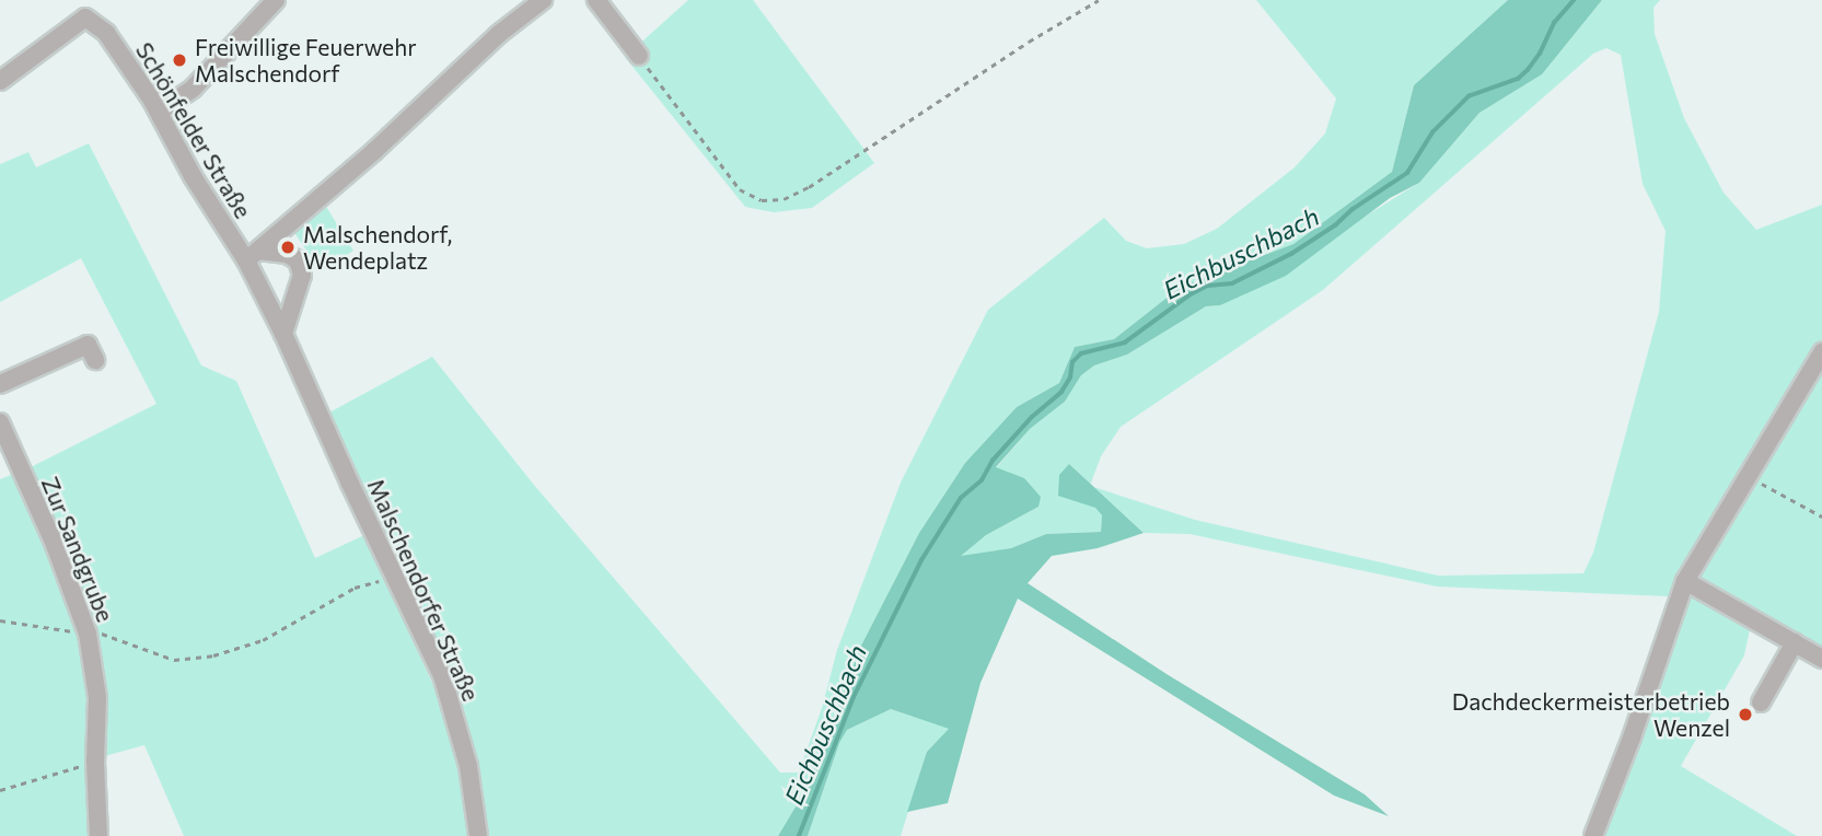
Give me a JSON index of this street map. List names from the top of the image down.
{
  "streets": {
    "street": ["Schönfelder Straße", "Zur Sandgrube", "Malschendorfer Straße"]
  },
  "crossings": [
    ["Schönfelder Straße", "Malschendorfer Straße"]
  ],
  "water": ["Eichbuschbach"],
  "places": ["Freiwillige Feuerwehr Malschendorf", "Malschendorf, Wendeplatz", "Dachdeckermeisterbetrieb Wenzel"]
}
